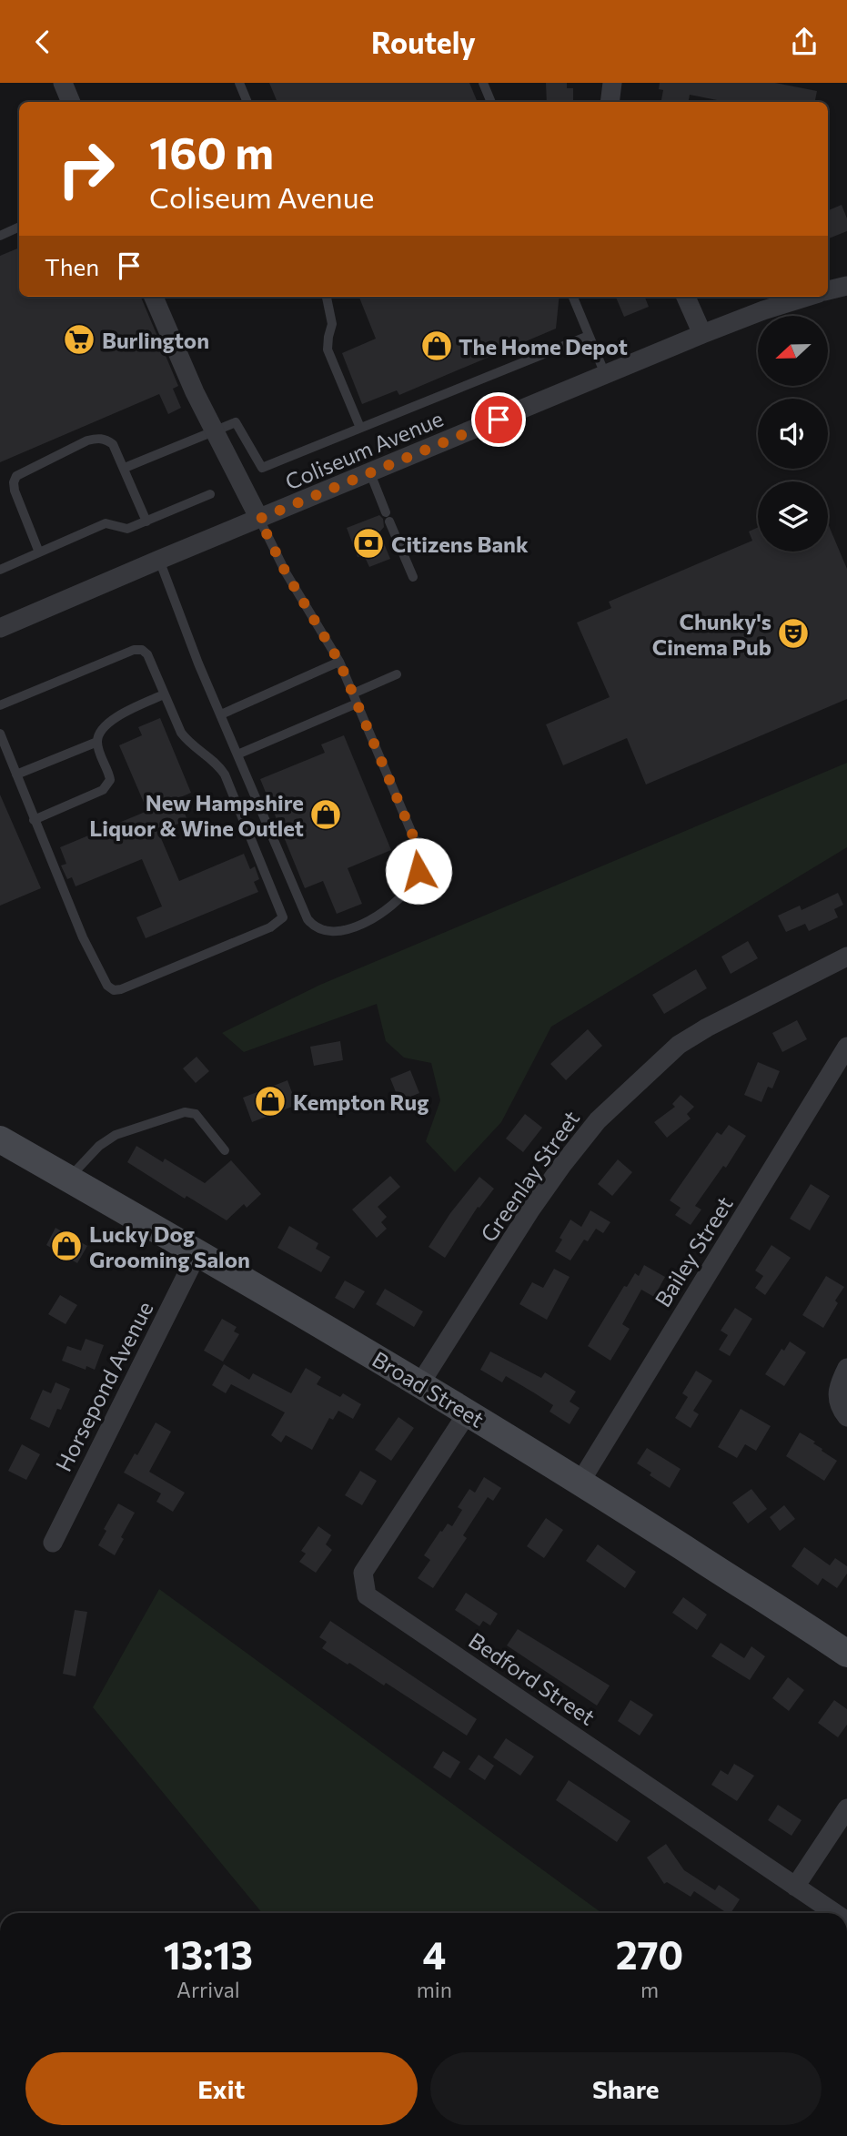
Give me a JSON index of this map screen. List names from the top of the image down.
{
  "streets": {
    "main road": ["Broad Street"],
    "street": [
      "Coliseum Avenue",
      "Greenlay Street",
      "Bailey Street",
      "Horsepond Avenue",
      "Bedford Street"
    ]
  },
  "crossings": [
    ["Greenlay Street", "Broad Street"],
    ["Bailey Street", "Broad Street"],
    ["Horsepond Avenue", "Broad Street"],
    ["Broad Street", "Bedford Street"]
  ],
  "places": {
    "supermarket": ["Burlington"],
    "shop": [
      "The Home Depot",
      "New Hampshire Liquor & Wine Outlet",
      "Kempton Rug",
      "Lucky Dog Grooming Salon"
    ],
    "bank": ["Citizens Bank"],
    "theatre": ["Chunky's Cinema Pub"]
  },
  "north": "left",
  "page": {
    "header": "Routely",
    "turn": ["160 m", "Coliseum Avenue"],
    "then": "Then",
    "eta": [
      "13:13",
      "Arrival",
      "4",
      "min",
      "270",
      "m"
    ],
    "buttons": ["Exit", "Share"]
  }
}
